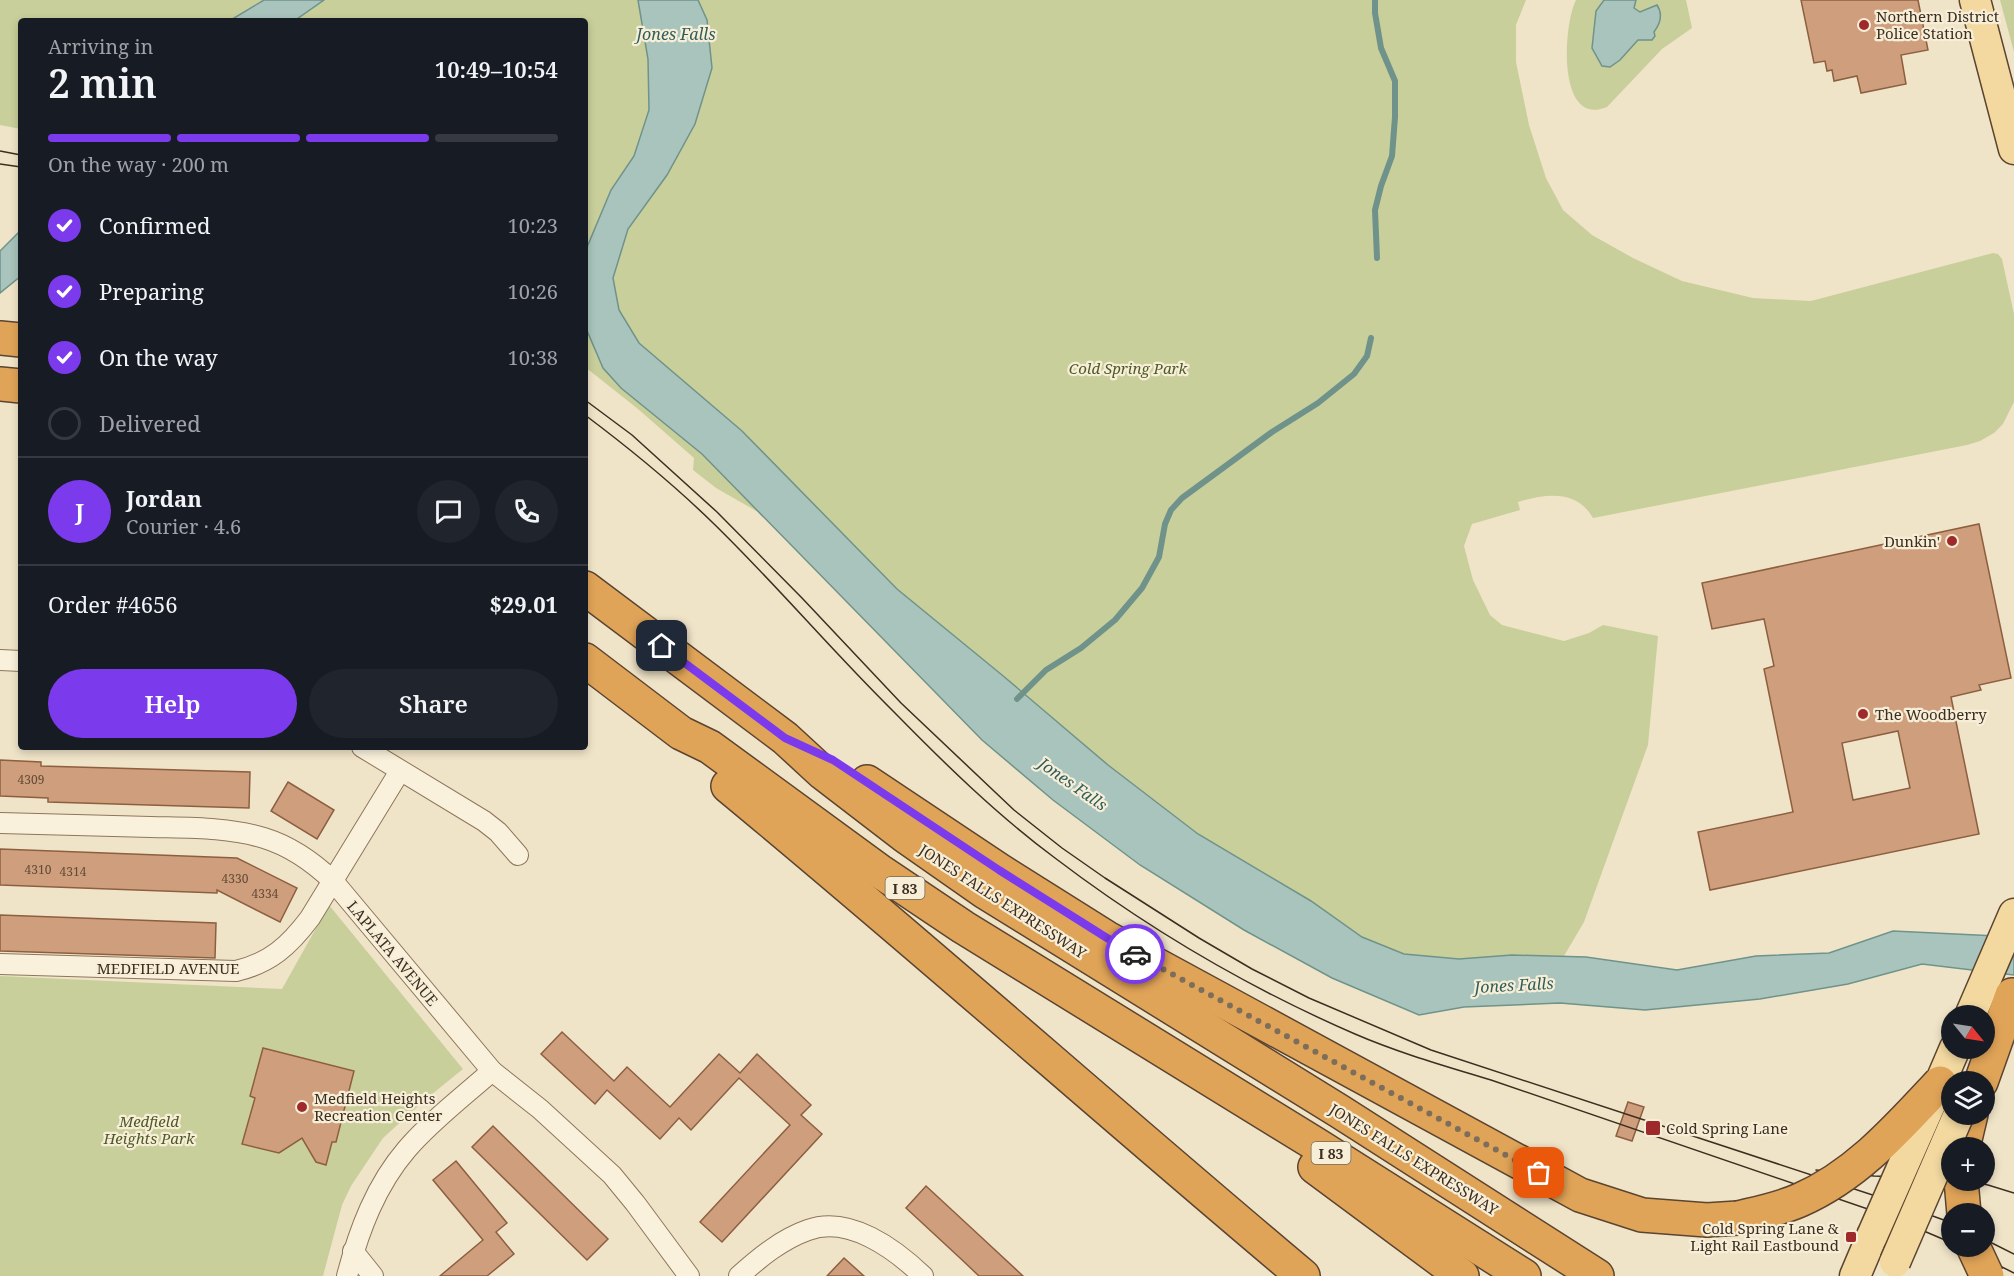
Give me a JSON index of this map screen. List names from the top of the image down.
{
  "streets": {
    "highway": ["I 83", "JONES FALLS EXPRESSWAY"],
    "street": ["LAPLATA AVENUE", "MEDFIELD AVENUE"]
  },
  "crossings": [
    ["LAPLATA AVENUE", "MEDFIELD AVENUE"]
  ],
  "water": ["Jones Falls"],
  "parks": ["Cold Spring Park", "Medfield Heights Park"],
  "places": {
    "other": [
      "Northern District Police Station",
      "Dunkin'",
      "The Woodberry",
      "Medfield Heights Recreation Center"
    ],
    "transit": ["Cold Spring Lane", "Cold Spring Lane & Light Rail Eastbound"]
  },
  "house_numbers": [
    "4309",
    "4310",
    "4314",
    "4330",
    "4334"
  ],
  "north": "bottom right",
  "page": {
    "heading": ["2 min", "Arriving in", "10:49–10:54"],
    "panel": [
      "Jordan",
      "Courier · 4.6",
      "Order #4656",
      "$29.01"
    ],
    "bar": "On the way · 200 m",
    "list": [
      ["Confirmed", "10:23"],
      ["Preparing", "10:26"],
      ["On the way", "10:38"],
      "Delivered"
    ],
    "round": "J",
    "buttons": ["Help", "Share"],
    "map_buttons": ["+", "−"]
  }
}
